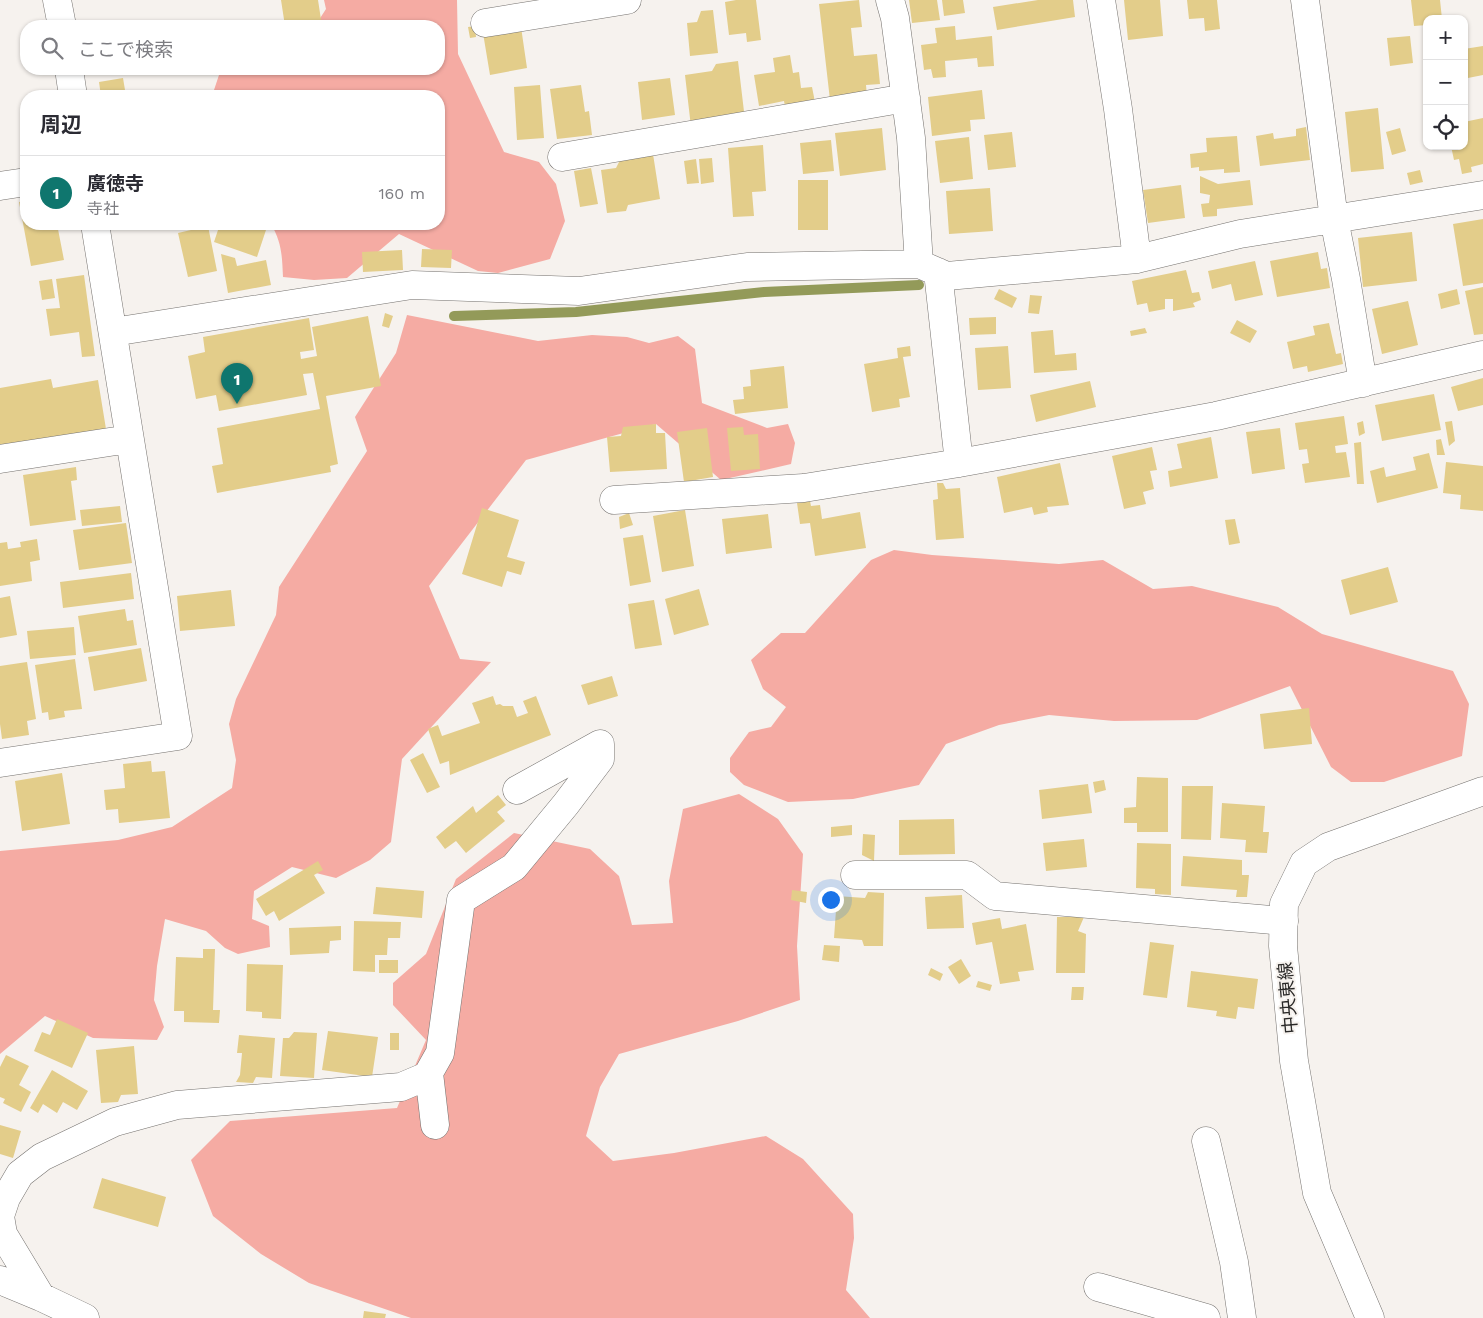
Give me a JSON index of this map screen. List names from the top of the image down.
{
  "streets": {
    "street": ["中央東線"]
  },
  "page": {
    "map_buttons": ["+", "−"],
    "search": "ここで検索",
    "heading": "周辺",
    "list": [
      {
        "mark": "1",
        "name": "廣徳寺",
        "note": "寺社",
        "value": "160 m"
      }
    ],
    "pins": "1"
  }
}
